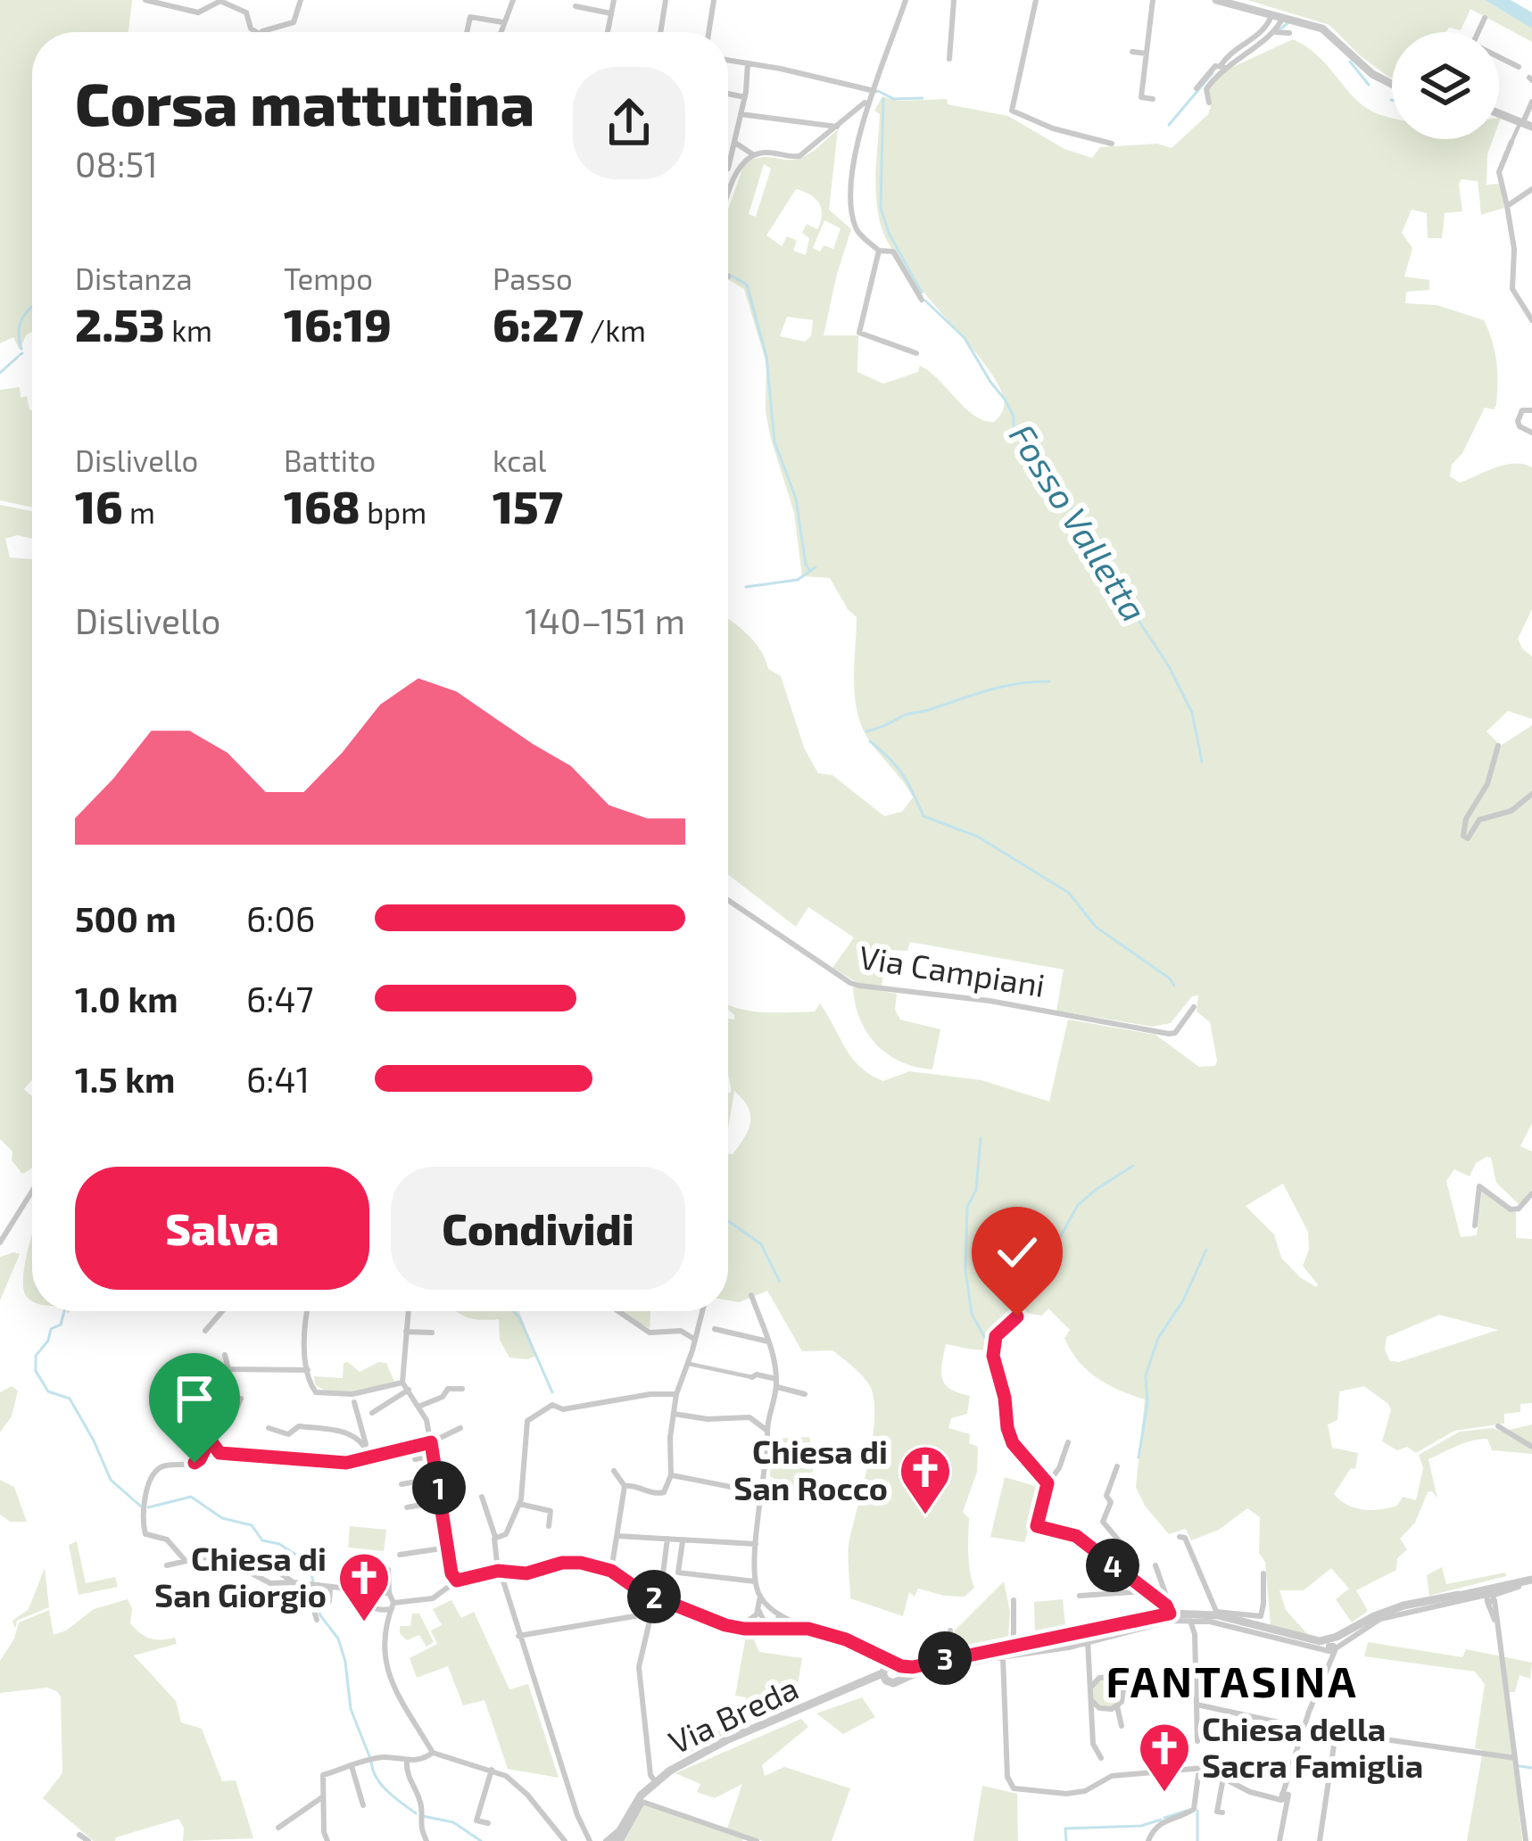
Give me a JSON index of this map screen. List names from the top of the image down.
{
  "streets": {
    "street": ["Via Campiani", "Via Breda"]
  },
  "districts": ["FANTASINA"],
  "water": ["Fosso Valletta"],
  "places": {
    "church": ["Chiesa di San Rocco", "Chiesa di San Giorgio", "Chiesa della Sacra Famiglia"]
  },
  "page": {
    "heading": ["Corsa mattutina", "08:51"],
    "stats": [
      ["Distanza", "2.53 km"],
      ["Tempo", "16:19"],
      ["Passo", "6:27 /km"],
      ["Dislivello", "16 m"],
      ["Battito", "168 bpm"],
      ["kcal", "157"]
    ],
    "chart": ["Dislivello", "140–151 m"],
    "list": [
      {
        "name": "500 m",
        "note": "6:06"
      },
      {
        "name": "1.0 km",
        "note": "6:47"
      },
      {
        "name": "1.5 km",
        "note": "6:41"
      }
    ],
    "buttons": ["Salva", "Condividi"],
    "pins": [
      "1",
      "4",
      "2",
      "3"
    ]
  }
}
